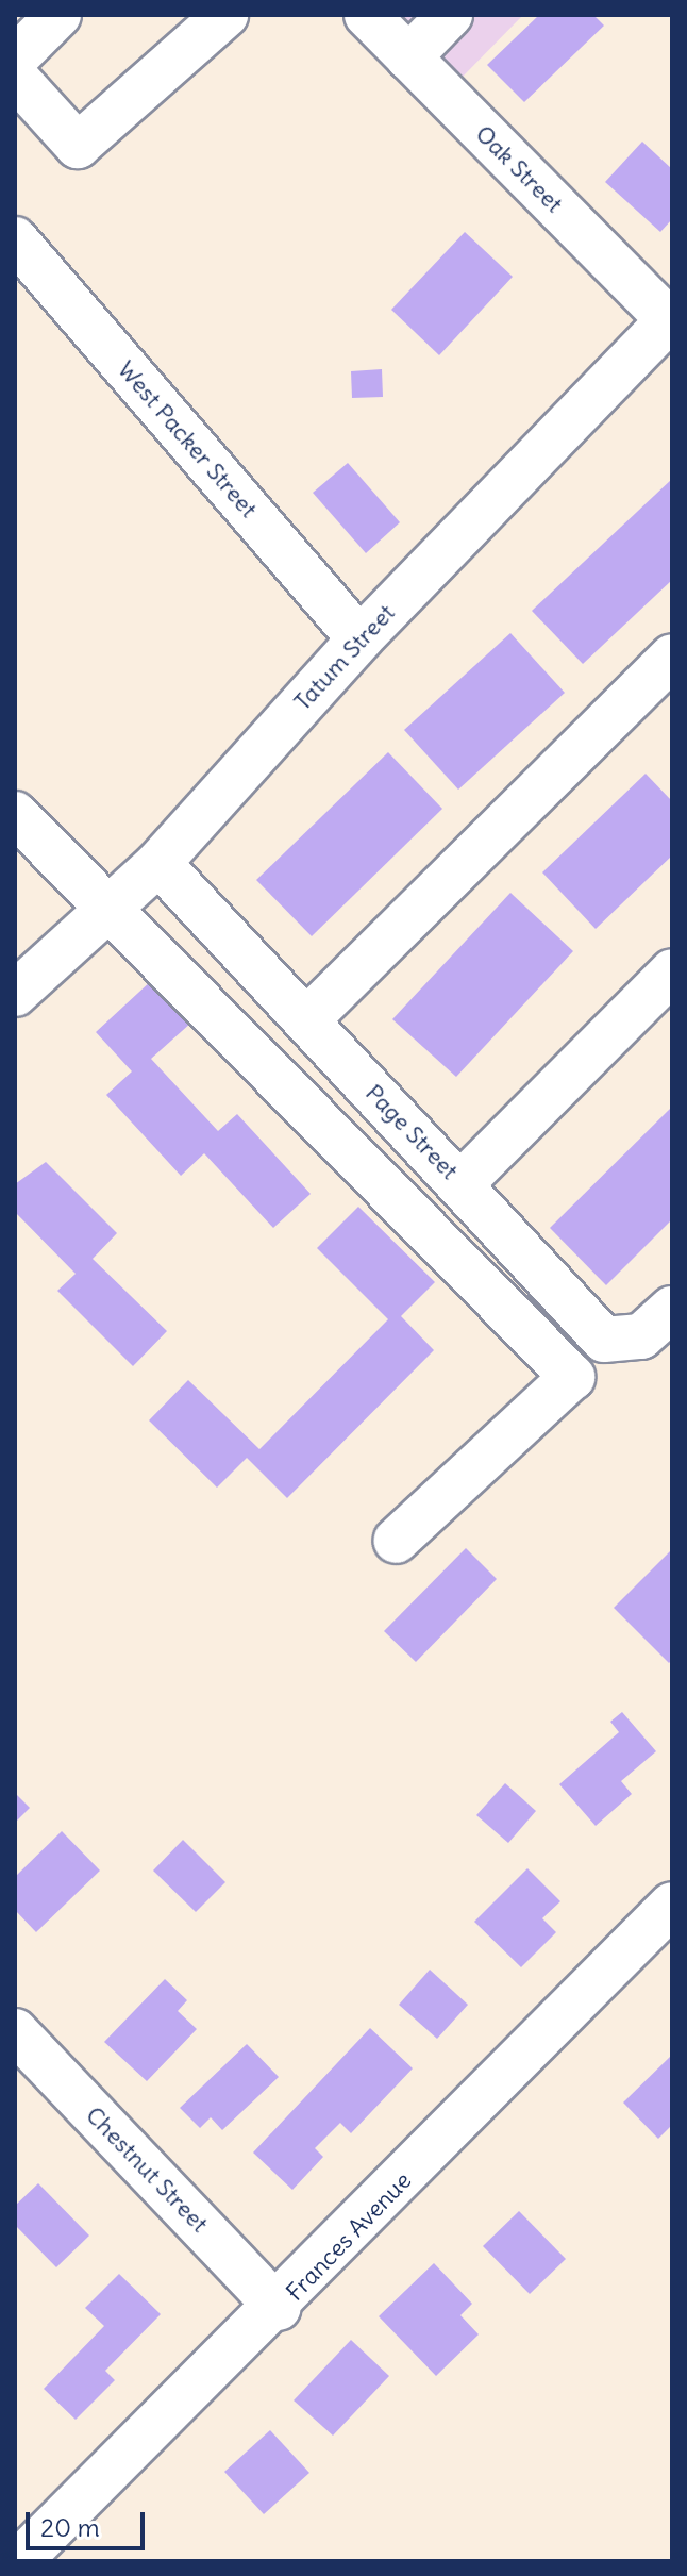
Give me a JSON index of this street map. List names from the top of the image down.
{
  "streets": {
    "street": [
      "Oak Street",
      "West Packer Street",
      "Tatum Street",
      "Page Street",
      "Chestnut Street",
      "Frances Avenue"
    ]
  },
  "crossings": [
    ["Oak Street", "Tatum Street"],
    ["West Packer Street", "Tatum Street"],
    ["Tatum Street", "Page Street"],
    ["Chestnut Street", "Frances Avenue"]
  ],
  "scale_bar": "20 m"
}
